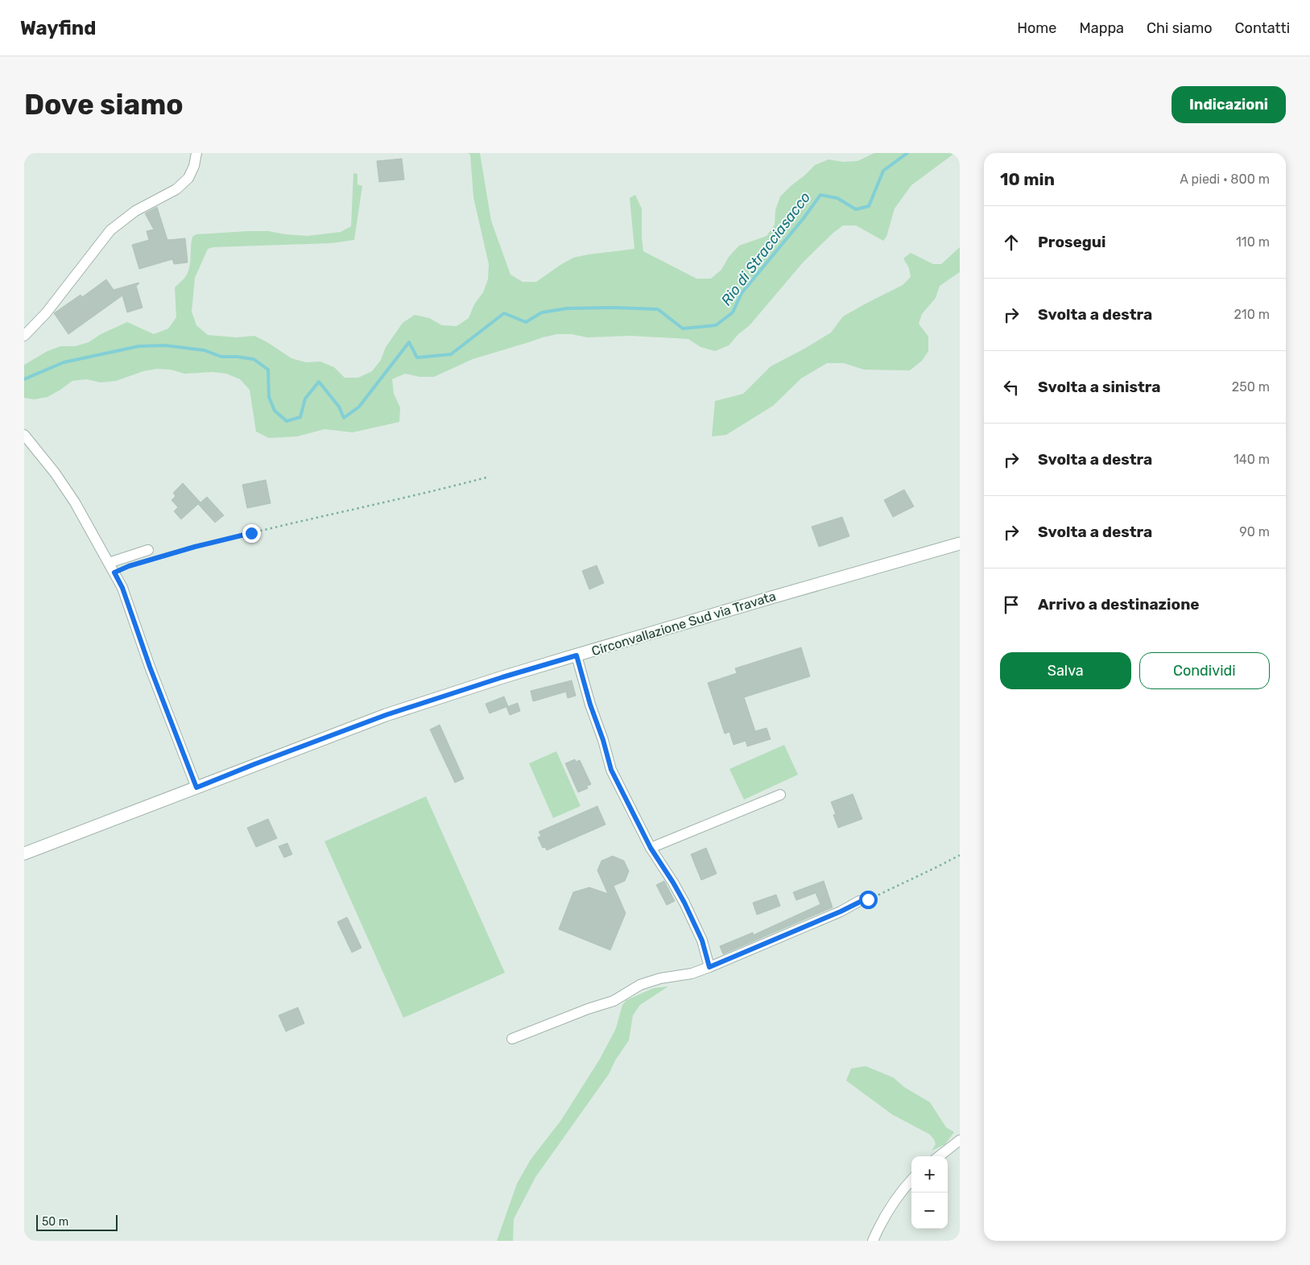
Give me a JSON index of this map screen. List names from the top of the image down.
{
  "streets": {
    "street": ["Circonvallazione Sud via Travata"]
  },
  "water": ["Rio di Stracciasacco"],
  "scale_bar": "50 m",
  "page": {
    "header": "Wayfind",
    "nav": [
      "Home",
      "Mappa",
      "Chi siamo",
      "Contatti"
    ],
    "buttons": [
      "Indicazioni",
      ["Salva", "Condividi"]
    ],
    "title": "Dove siamo",
    "heading": ["10 min", "A piedi · 800 m"],
    "list": [
      ["Prosegui", "110 m"],
      ["Svolta a destra", "210 m"],
      ["Svolta a sinistra", "250 m"],
      ["Svolta a destra", "140 m"],
      ["Svolta a destra", "90 m"],
      "Arrivo a destinazione"
    ],
    "map_buttons": ["+", "−"],
    "scale": "50 m"
  }
}
